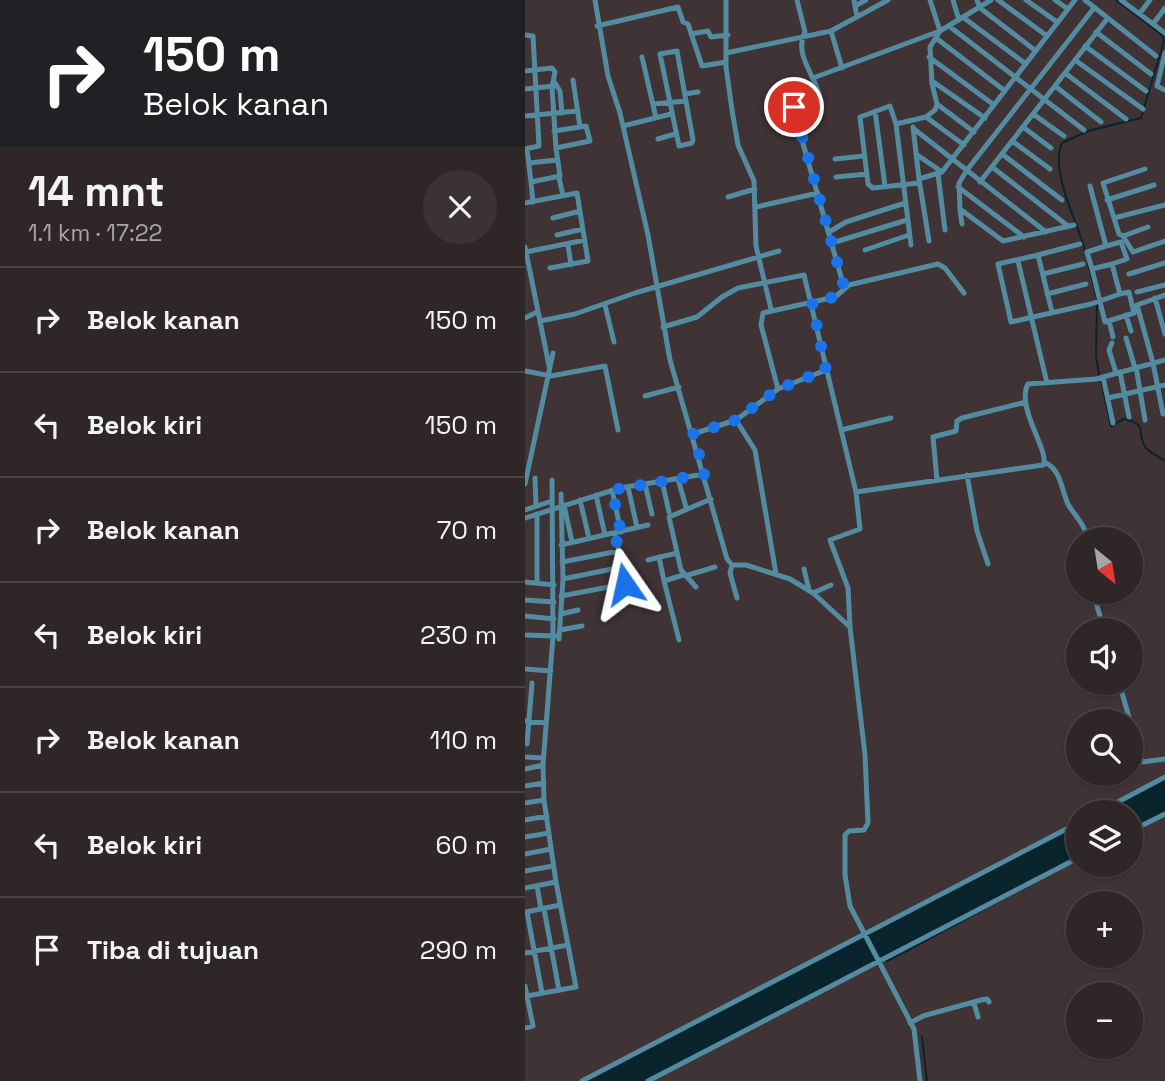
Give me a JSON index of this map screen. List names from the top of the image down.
{
  "north": "bottom right",
  "page": {
    "turn": ["150 m", "Belok kanan"],
    "heading": ["14 mnt", "1.1 km · 17:22"],
    "list": [
      {
        "name": "Belok kanan",
        "value": "150 m"
      },
      {
        "name": "Belok kiri",
        "value": "150 m"
      },
      {
        "name": "Belok kanan",
        "value": "70 m"
      },
      {
        "name": "Belok kiri",
        "value": "230 m"
      },
      {
        "name": "Belok kanan",
        "value": "110 m"
      },
      {
        "name": "Belok kiri",
        "value": "60 m"
      },
      {
        "name": "Tiba di tujuan",
        "value": "290 m"
      }
    ],
    "map_buttons": ["+", "−"]
  }
}
